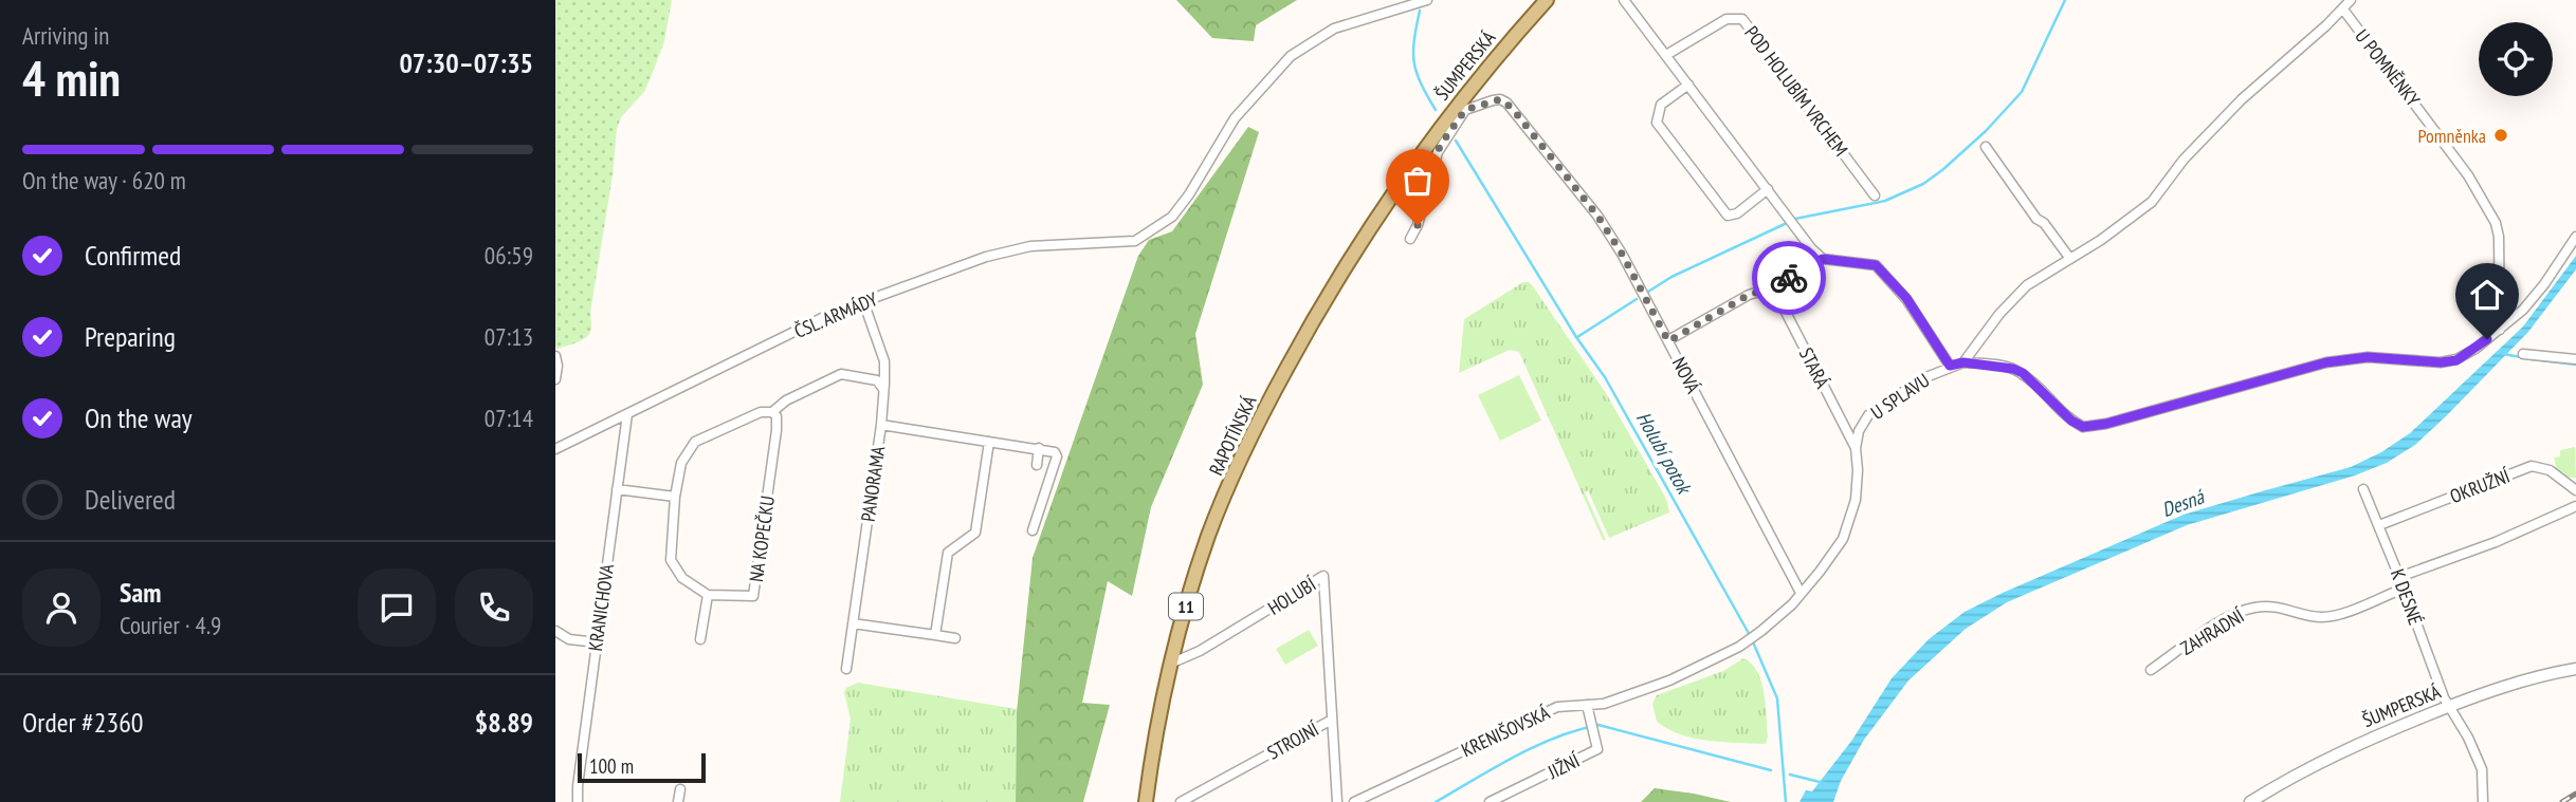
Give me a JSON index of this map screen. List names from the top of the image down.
{
  "streets": {
    "main road": ["ŠUMPERSKÁ", "RAPOTÍNSKÁ", "11"],
    "street": [
      "U POMNĚNKY",
      "POD HOLUBÍM VRCHEM",
      "ČSL. ARMÁDY",
      "STARÁ",
      "NOVÁ",
      "U SPLAVU",
      "PANORAMA",
      "OKRUŽNÍ",
      "NA KOPEČKU",
      "HOLUBÍ",
      "K DESNÉ",
      "KRANICHOVA",
      "ZAHRADNÍ",
      "KRENIŠOVSKÁ",
      "STROJNÍ",
      "JIŽNÍ"
    ]
  },
  "crossings": [
    ["ŠUMPERSKÁ", "RAPOTÍNSKÁ"],
    ["ŠUMPERSKÁ", "K DESNÉ"],
    ["U POMNĚNKY", "U SPLAVU"],
    ["ČSL. ARMÁDY", "PANORAMA"],
    ["ČSL. ARMÁDY", "KRANICHOVA"],
    ["STARÁ", "U SPLAVU"],
    ["NOVÁ", "U SPLAVU"],
    ["U SPLAVU", "KRENIŠOVSKÁ"],
    ["RAPOTÍNSKÁ", "HOLUBÍ"],
    ["OKRUŽNÍ", "K DESNÉ"],
    ["HOLUBÍ", "STROJNÍ"],
    ["K DESNÉ", "ZAHRADNÍ"],
    ["KRENIŠOVSKÁ", "JIŽNÍ"]
  ],
  "water": ["Holubí potok", "Desná"],
  "places": ["Pomněnka"],
  "scale_bar": "100 m",
  "page": {
    "heading": ["4 min", "Arriving in", "07:30–07:35"],
    "panel": [
      "Sam",
      "Courier · 4.9",
      "Order #2360",
      "$8.89"
    ],
    "bar": "On the way · 620 m",
    "list": [
      ["Confirmed", "06:59"],
      ["Preparing", "07:13"],
      ["On the way", "07:14"],
      "Delivered"
    ],
    "scale": "100 m"
  }
}
